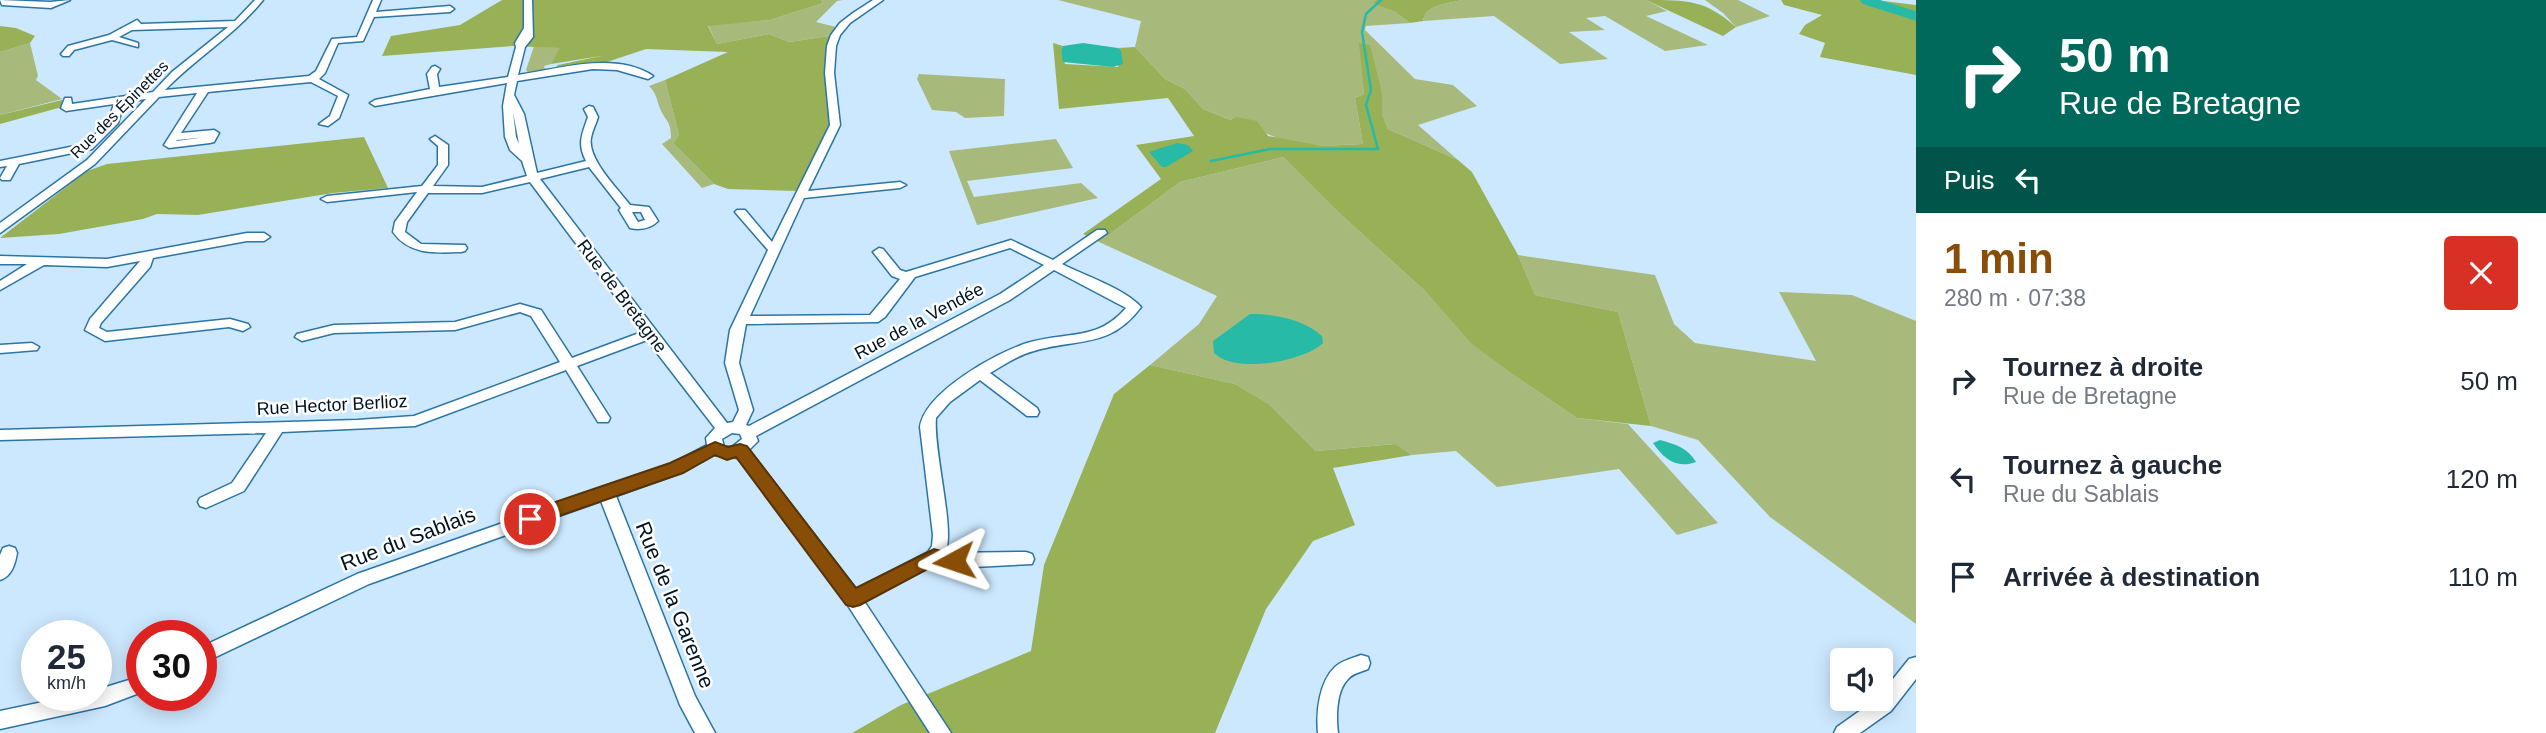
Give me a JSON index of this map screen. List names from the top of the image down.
{
  "streets": {
    "street": [
      "Rue des Épinettes",
      "Rue de Bretagne",
      "Rue de la Vendée",
      "Rue Hector Berlioz",
      "Rue du Sablais",
      "Rue de la Garenne"
    ]
  },
  "crossings": [
    ["Rue de Bretagne", "Rue de la Vendée"],
    ["Rue de Bretagne", "Rue Hector Berlioz"],
    ["Rue du Sablais", "Rue de la Garenne"]
  ],
  "page": {
    "turn": ["50 m", "Rue de Bretagne"],
    "then": "Puis",
    "heading": ["1 min", "280 m · 07:38"],
    "list": [
      {
        "name": "Tournez à droite",
        "note": "Rue de Bretagne",
        "value": "50 m"
      },
      {
        "name": "Tournez à gauche",
        "note": "Rue du Sablais",
        "value": "120 m"
      },
      {
        "name": "Arrivée à destination",
        "value": "110 m"
      }
    ],
    "speed": "25 km/h",
    "limit": "30"
  }
}
